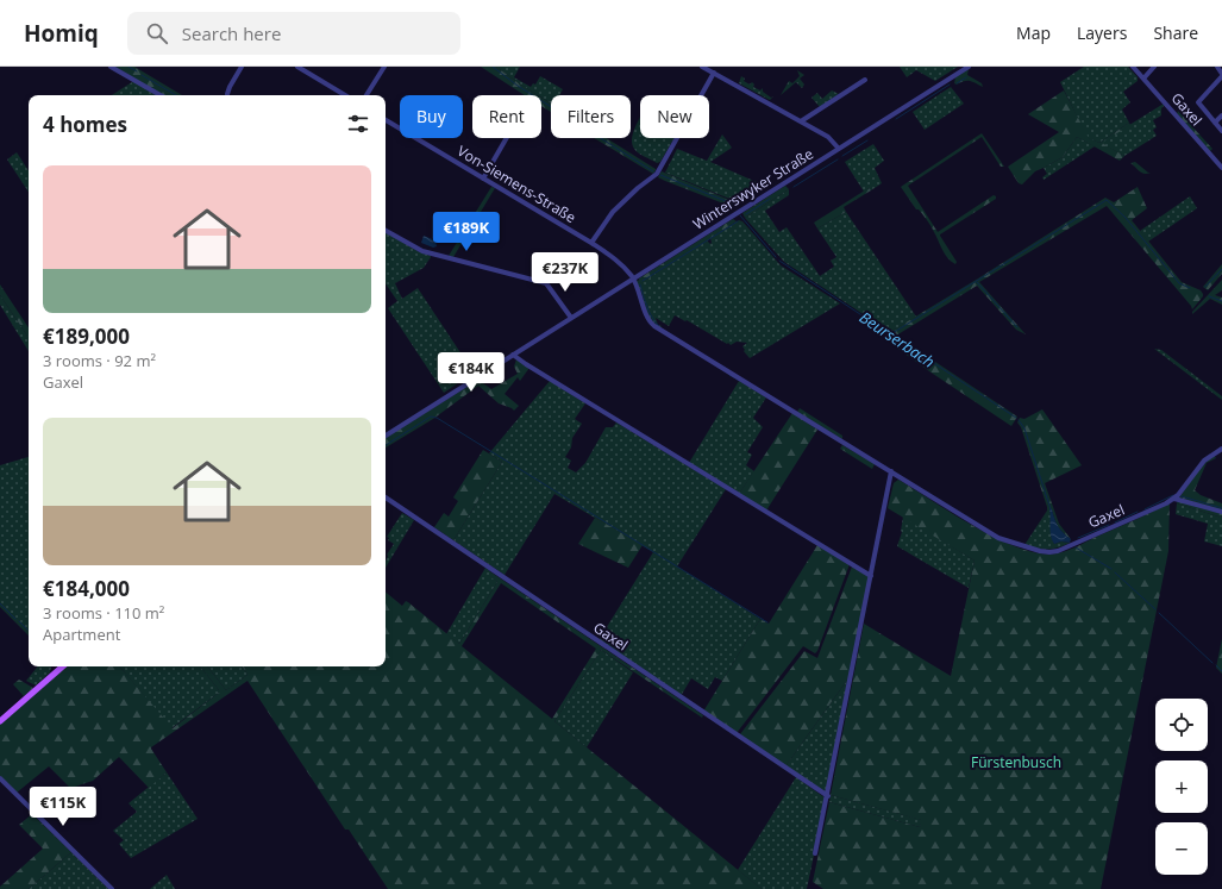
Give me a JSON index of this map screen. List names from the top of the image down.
{
  "streets": {
    "street": ["Gaxel", "Von-Siemens-Straße", "Winterswyker Straße"]
  },
  "crossings": [
    ["Gaxel", "Von-Siemens-Straße"],
    ["Gaxel", "Winterswyker Straße"],
    ["Von-Siemens-Straße", "Winterswyker Straße"]
  ],
  "water": ["Beurserbach"],
  "parks": ["Fürstenbusch"],
  "page": {
    "header": "Homiq",
    "search": "Search here",
    "nav": ["Map", "Layers", "Share"],
    "chip": [
      "Buy",
      "Rent",
      "Filters",
      "New"
    ],
    "heading": "4 homes",
    "list": [
      {
        "name": "€189,000",
        "note": "3 rooms · 92 m² · Gaxel"
      },
      {
        "name": "€184,000",
        "note": "3 rooms · 110 m² · Apartment"
      }
    ],
    "price": [
      "€189K",
      "€237K",
      "€184K",
      "€115K"
    ],
    "map_buttons": ["+", "−"]
  }
}
